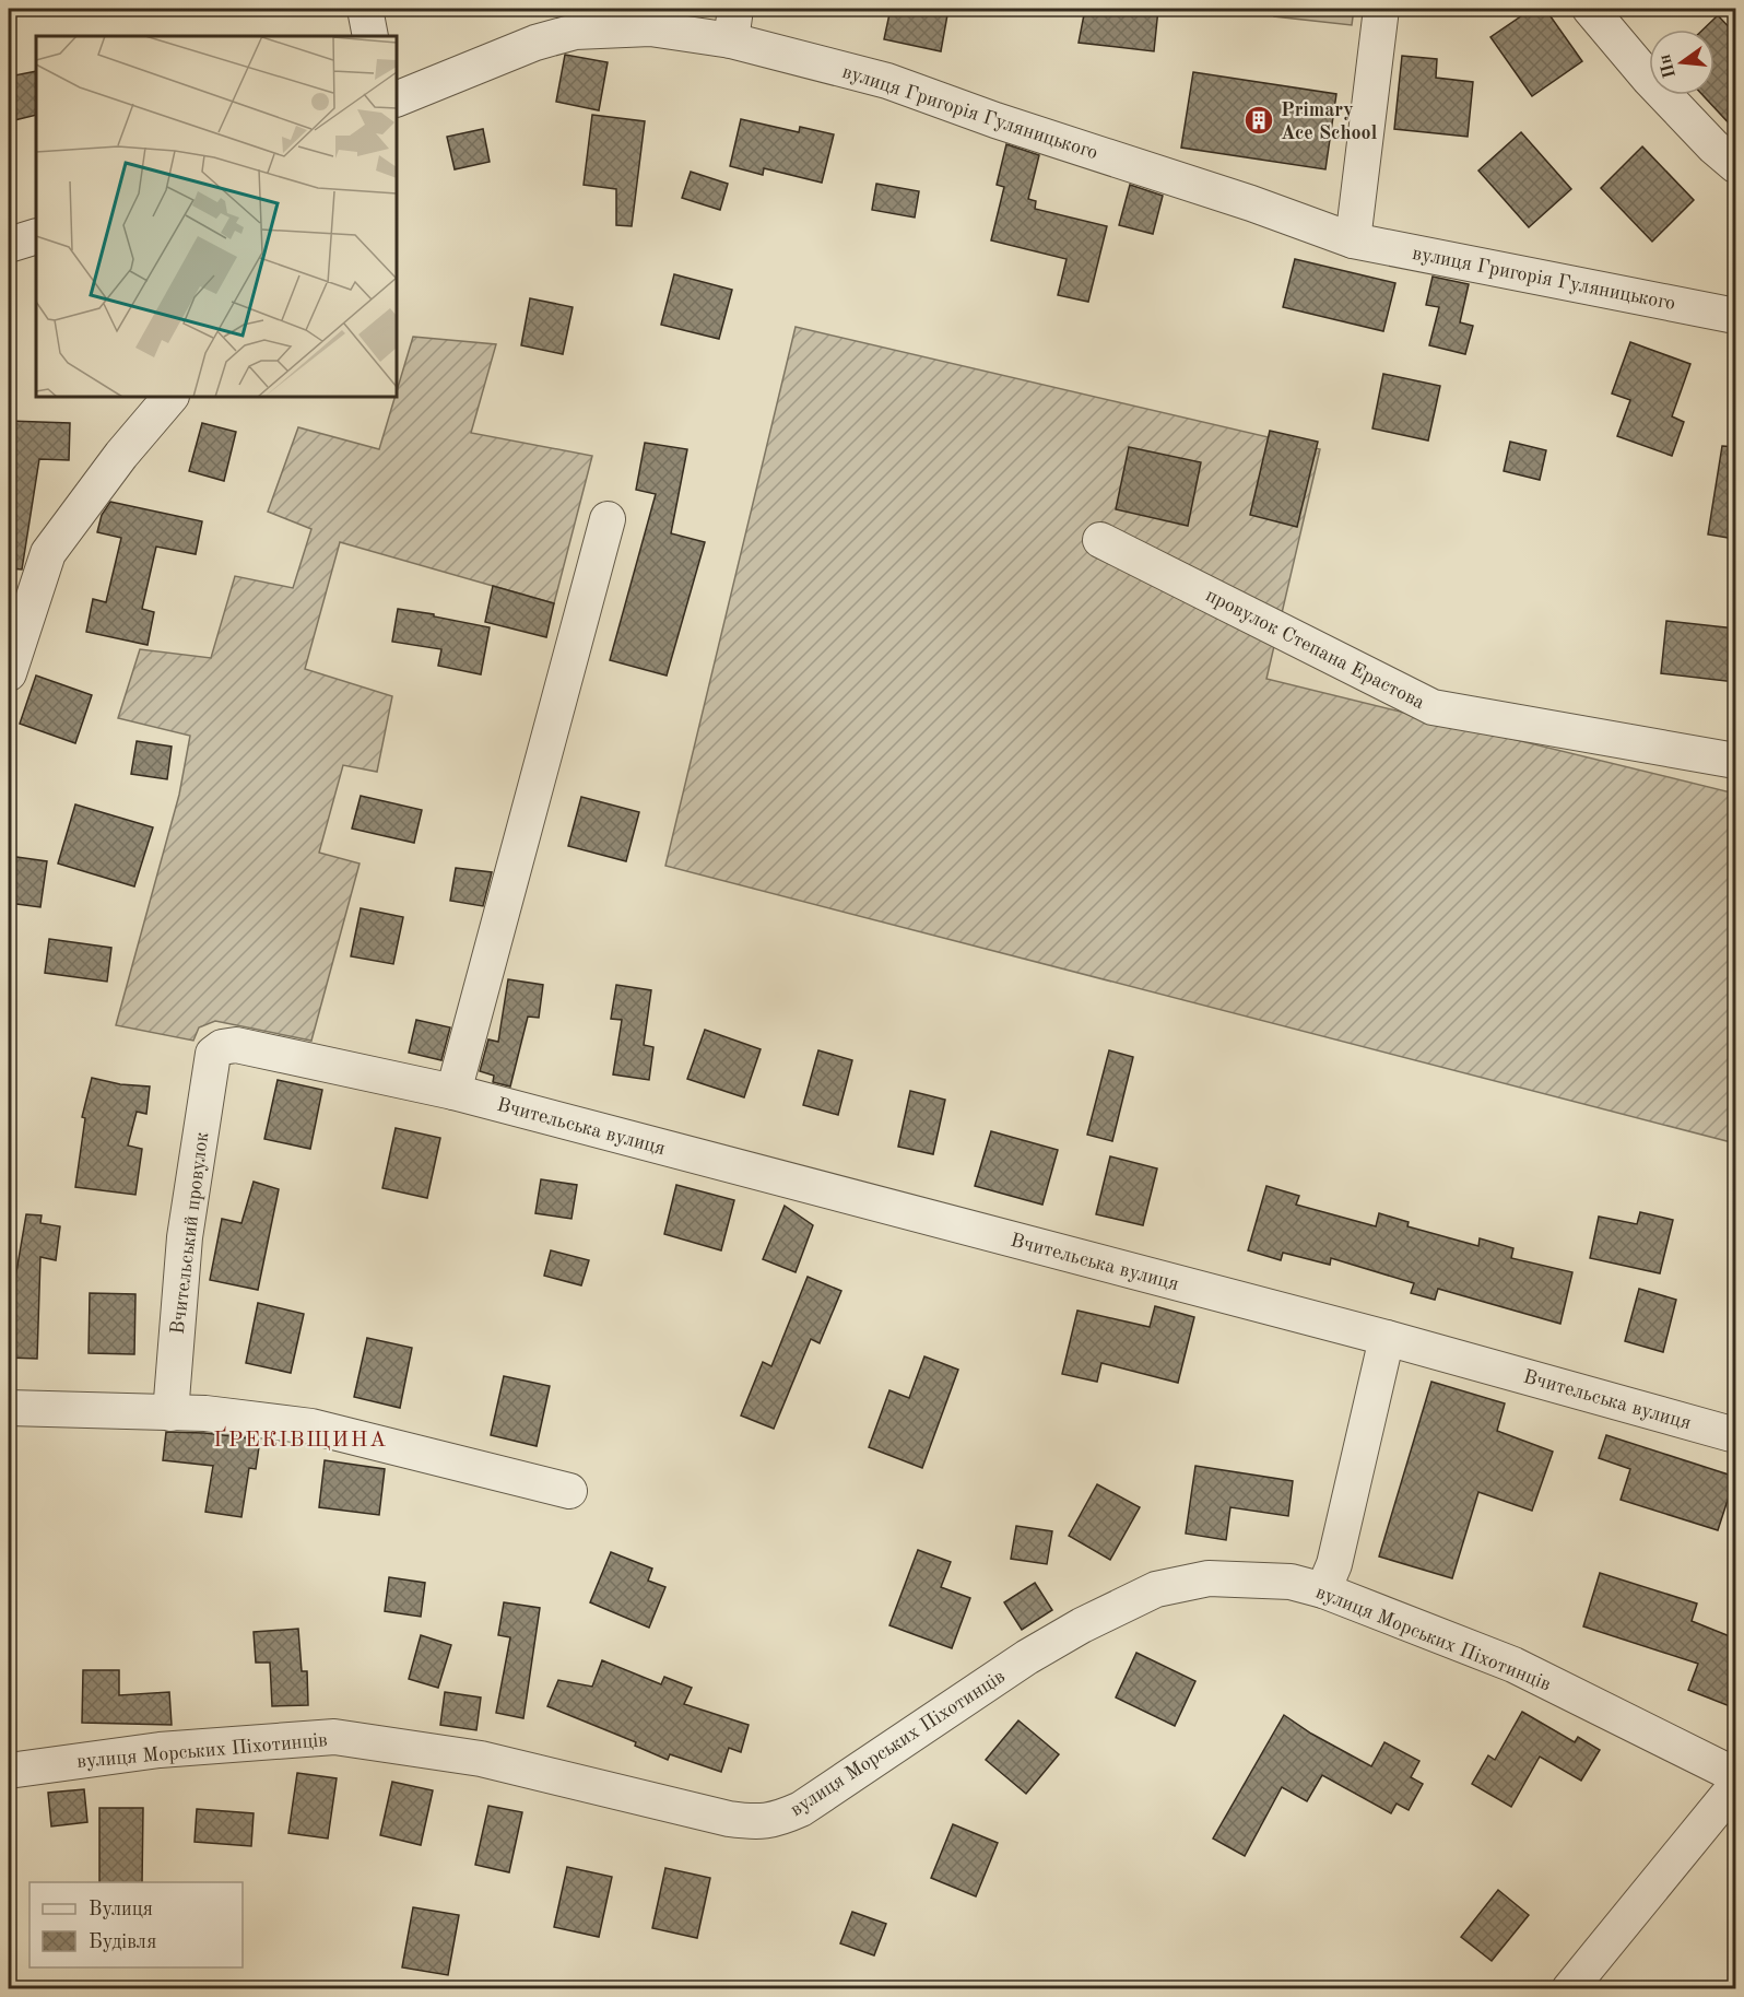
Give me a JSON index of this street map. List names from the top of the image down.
{
  "streets": {
    "street": [
      "вулиця Григорія Гуляницького",
      "провулок Степана Ерастова",
      "Вчительська вулиця",
      "Вчительський провулок",
      "вулиця Морських Піхотинців"
    ]
  },
  "crossings": [
    ["Вчительська вулиця", "Вчительський провулок"]
  ],
  "districts": ["ҐРЕКІВЩИНА"],
  "places": {
    "building": ["Primary Ace School"]
  },
  "legend": ["Вулиця", "Будівля"],
  "north": "left"
}
